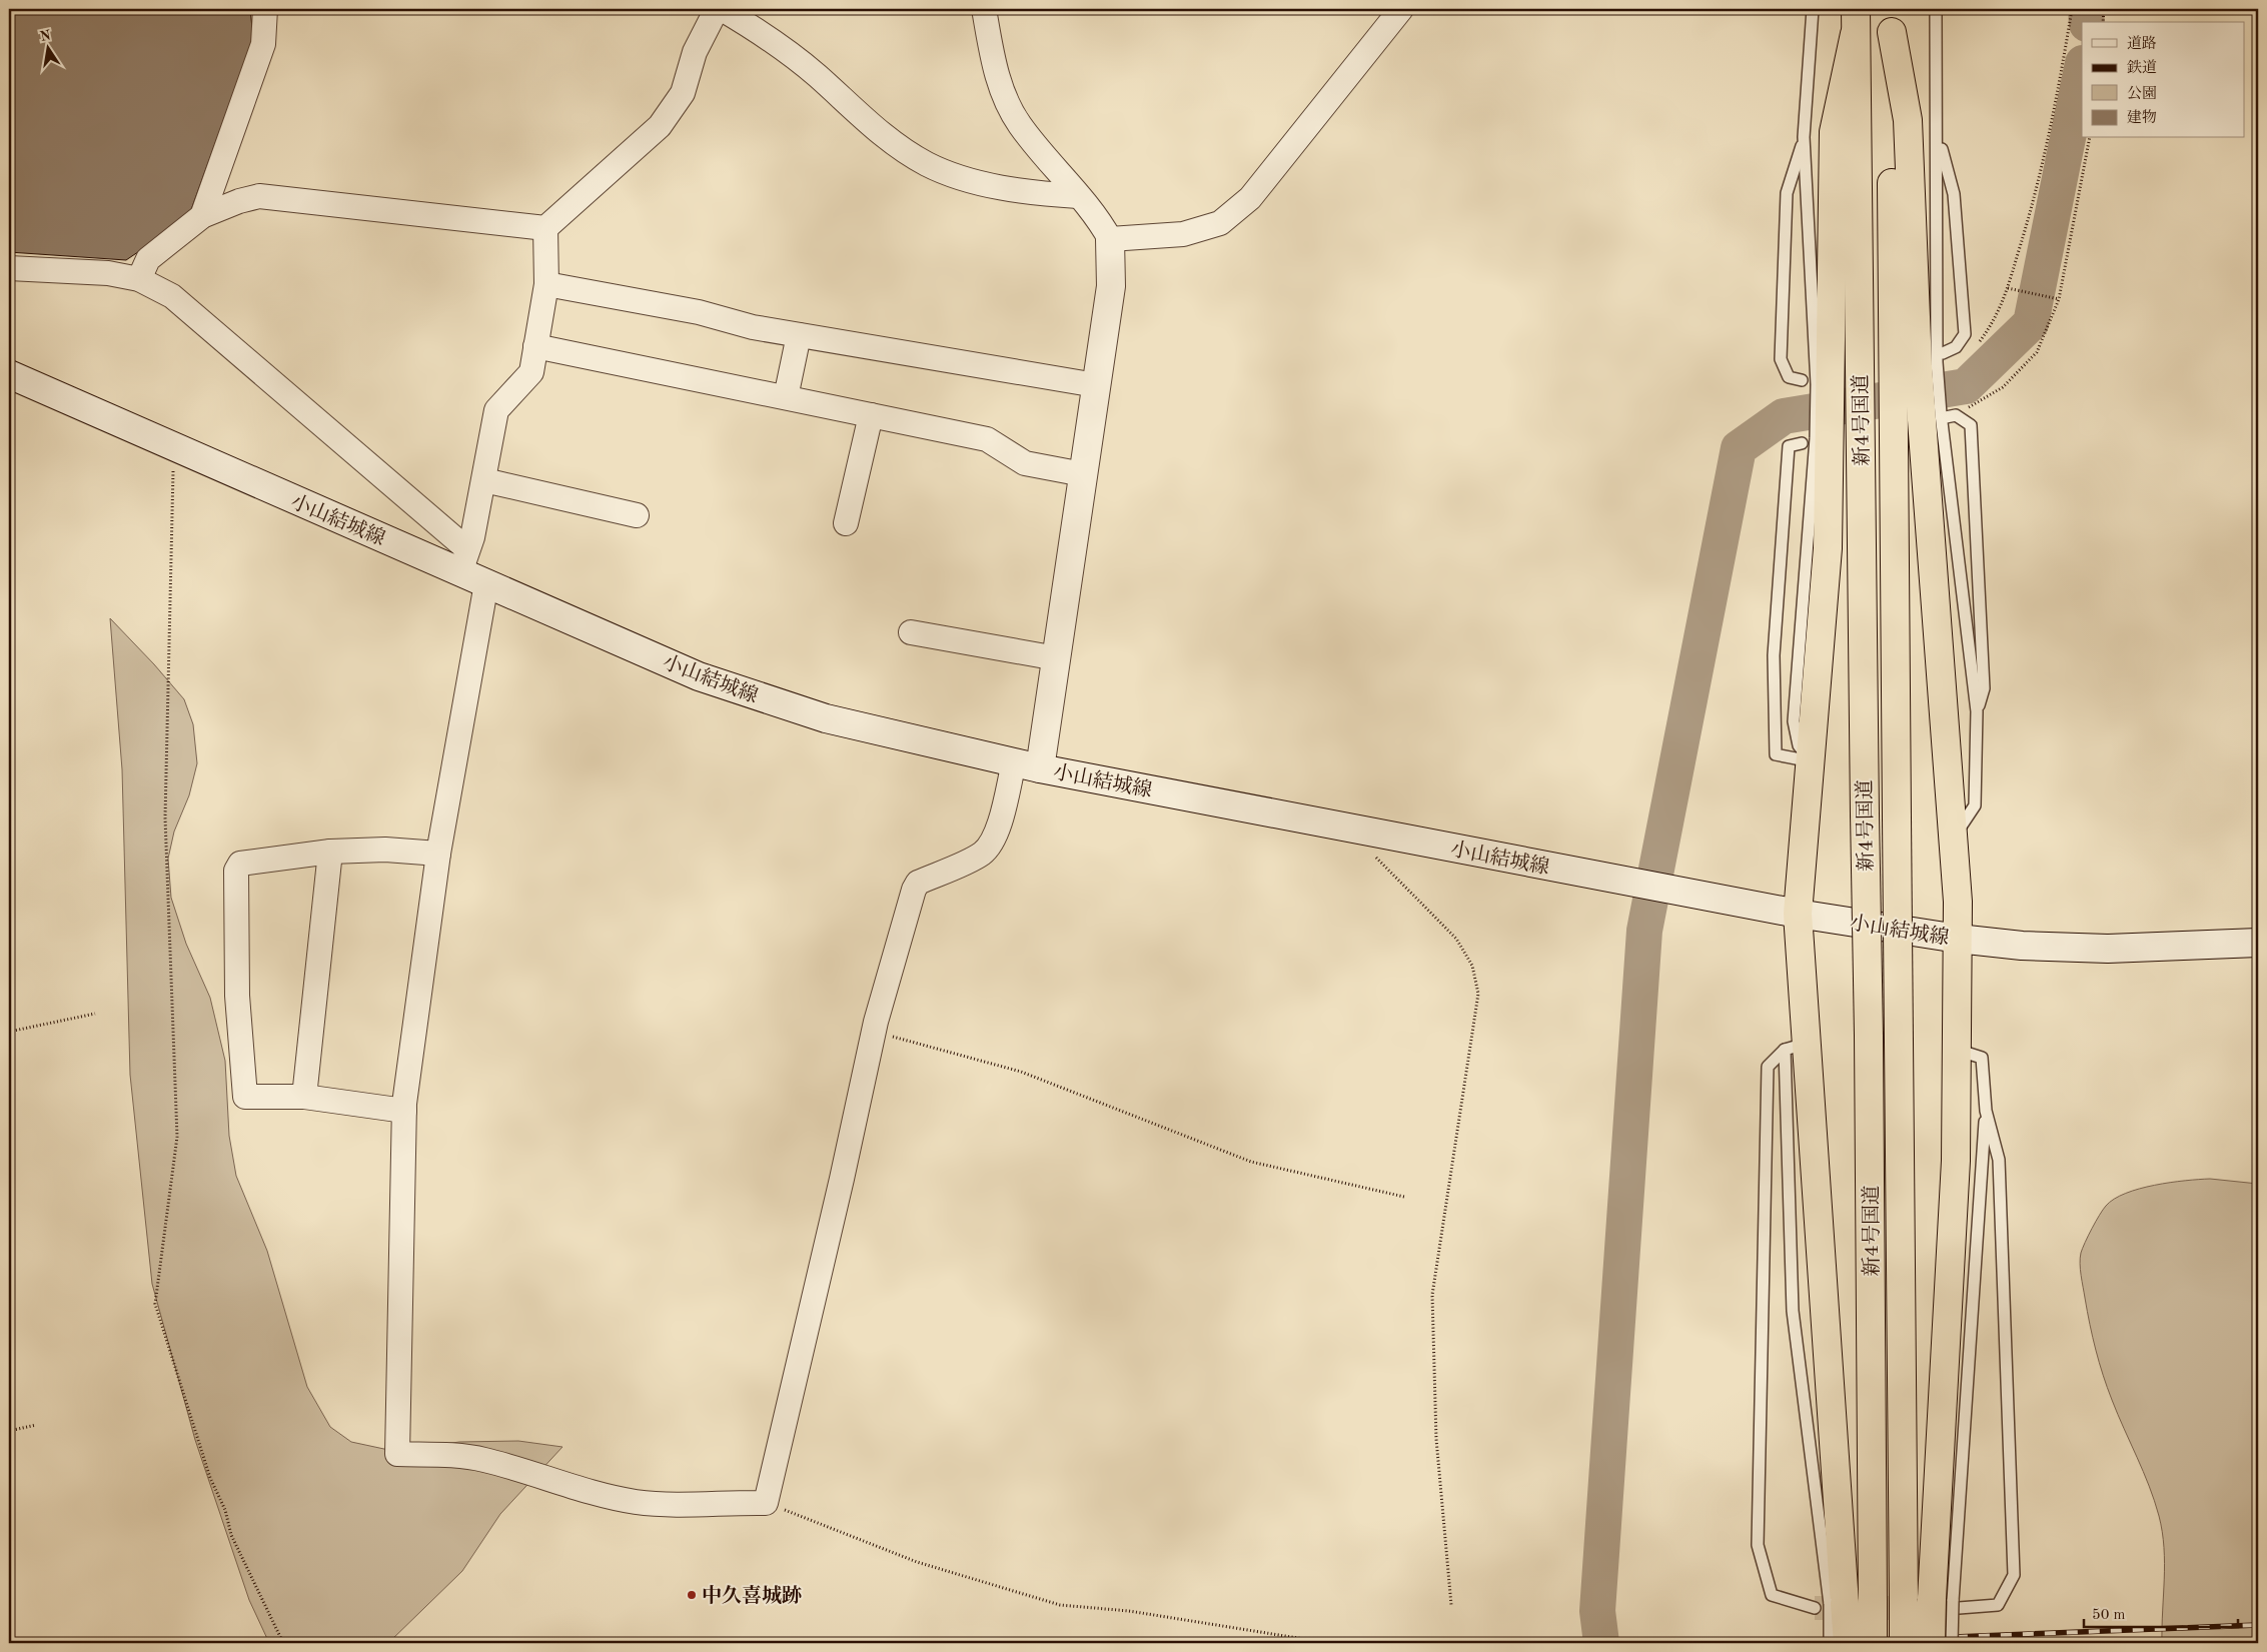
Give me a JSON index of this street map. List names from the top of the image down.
{
  "streets": {
    "highway": ["新4号国道"],
    "main road": ["小山結城線"]
  },
  "places": ["中久喜城跡"],
  "legend": [
    "道路",
    "鉄道",
    "公園",
    "建物"
  ],
  "scale_bar": "50 m",
  "north": "top"
}
